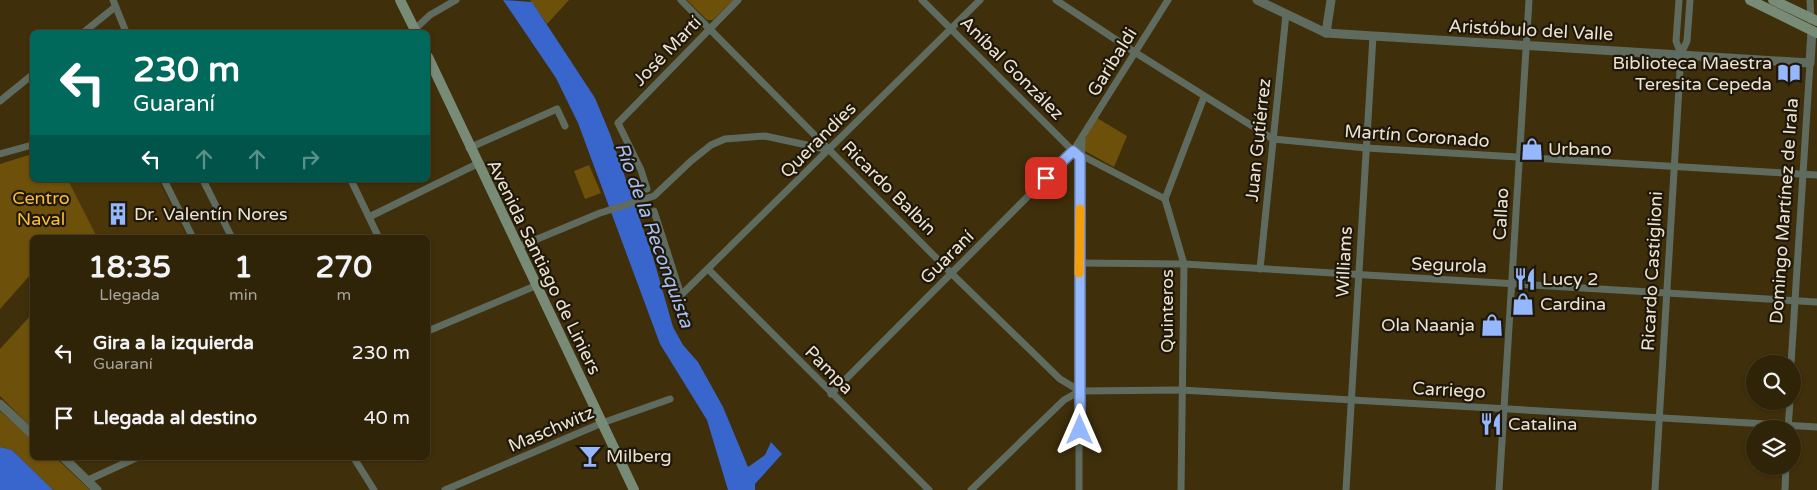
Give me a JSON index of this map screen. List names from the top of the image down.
{
  "streets": {
    "main road": ["Avenida Santiago de Liniers"],
    "street": [
      "Aristóbulo del Valle",
      "José Martí",
      "Garibaldi",
      "Aníbal González",
      "Martín Coronado",
      "Querandíes",
      "Juan Gutiérrez",
      "Ricardo Balbín",
      "Domingo Martínez de Irala",
      "Callao",
      "Guaraní",
      "Williams",
      "Segurola",
      "Ricardo Castiglioni",
      "Quinteros",
      "Pampa",
      "Carriego",
      "Maschwitz"
    ]
  },
  "crossings": [
    ["Aristóbulo del Valle", "Juan Gutiérrez"],
    ["Aristóbulo del Valle", "Domingo Martínez de Irala"],
    ["Aristóbulo del Valle", "Callao"],
    ["Aristóbulo del Valle", "Williams"],
    ["Aristóbulo del Valle", "Ricardo Castiglioni"],
    ["José Martí", "Ricardo Balbín"],
    ["Garibaldi", "Martín Coronado"],
    ["Garibaldi", "Guaraní"],
    ["Aníbal González", "Querandíes"],
    ["Aníbal González", "Guaraní"],
    ["Martín Coronado", "Juan Gutiérrez"],
    ["Martín Coronado", "Domingo Martínez de Irala"],
    ["Martín Coronado", "Callao"],
    ["Martín Coronado", "Williams"],
    ["Martín Coronado", "Ricardo Castiglioni"],
    ["Querandíes", "Ricardo Balbín"],
    ["Querandíes", "Pampa"],
    ["Juan Gutiérrez", "Segurola"],
    ["Ricardo Balbín", "Guaraní"],
    ["Ricardo Balbín", "Carriego"],
    ["Domingo Martínez de Irala", "Segurola"],
    ["Callao", "Segurola"],
    ["Callao", "Carriego"],
    ["Guaraní", "Pampa"],
    ["Williams", "Segurola"],
    ["Williams", "Carriego"],
    ["Segurola", "Ricardo Castiglioni"],
    ["Segurola", "Quinteros"],
    ["Avenida Santiago de Liniers", "Maschwitz"],
    ["Ricardo Castiglioni", "Carriego"],
    ["Quinteros", "Carriego"]
  ],
  "water": ["Río de la Reconquista"],
  "parks": ["Centro Naval"],
  "places": {
    "library": ["Biblioteca Maestra Teresita Cepeda"],
    "shop": ["Urbano", "Cardina", "Ola Naanja"],
    "building": ["Dr. Valentín Nores"],
    "restaurant": ["Lucy 2", "Catalina"],
    "bar": ["Milberg"]
  },
  "page": {
    "turn": ["230 m", "Guaraní"],
    "eta": [
      "18:35",
      "Llegada",
      "1",
      "min",
      "270",
      "m"
    ],
    "list": [
      {
        "name": "Gira a la izquierda",
        "note": "Guaraní",
        "value": "230 m"
      },
      {
        "name": "Llegada al destino",
        "value": "40 m"
      }
    ]
  }
}
